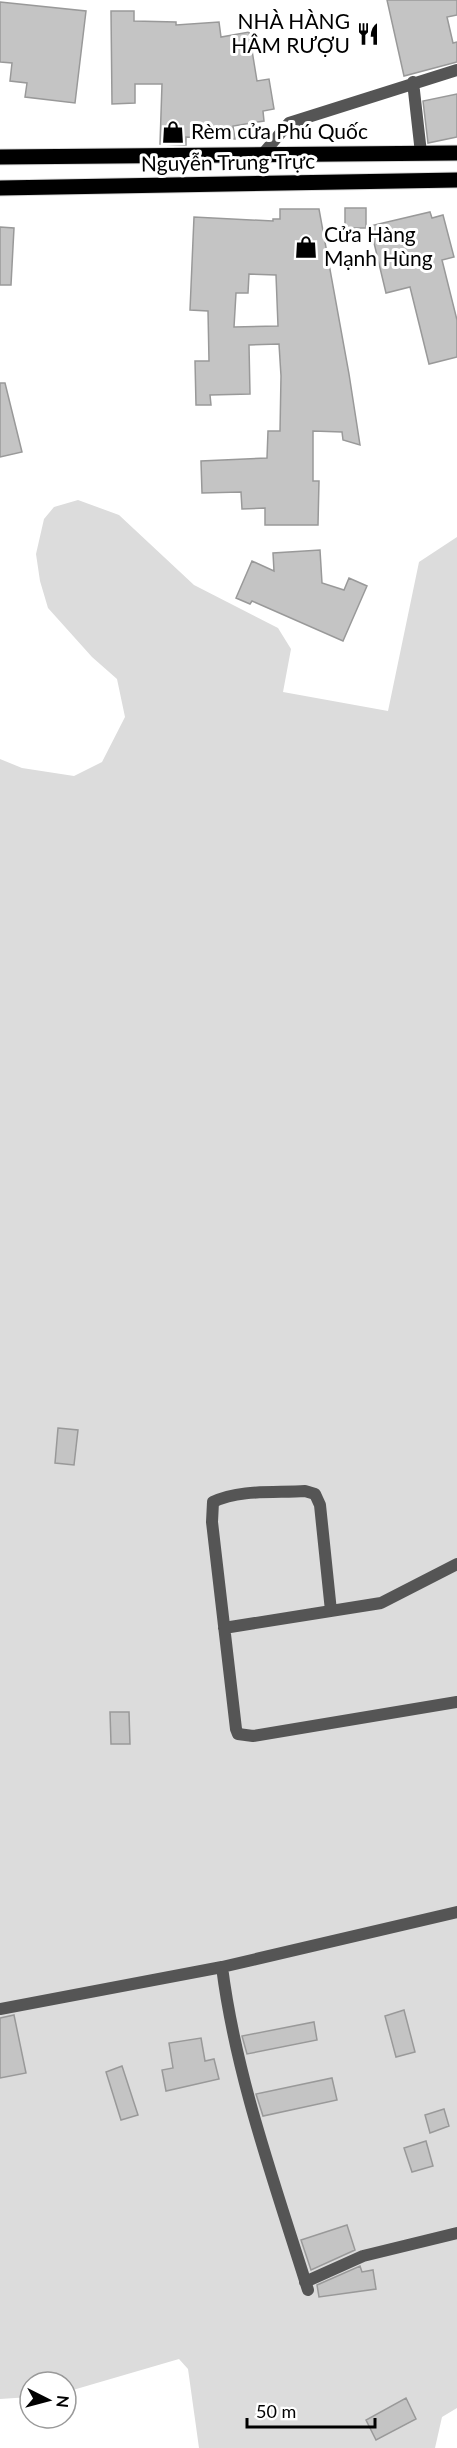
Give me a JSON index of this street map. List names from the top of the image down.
{
  "streets": {
    "main road": ["Nguyễn Trung Trực"]
  },
  "places": {
    "restaurant": ["NHÀ HÀNG HÂM RƯỢU"],
    "shop": ["Rèm cửa Phú Quốc", "Cửa Hàng Mạnh Hùng"]
  },
  "scale_bar": "50 m",
  "north": "right"
}
